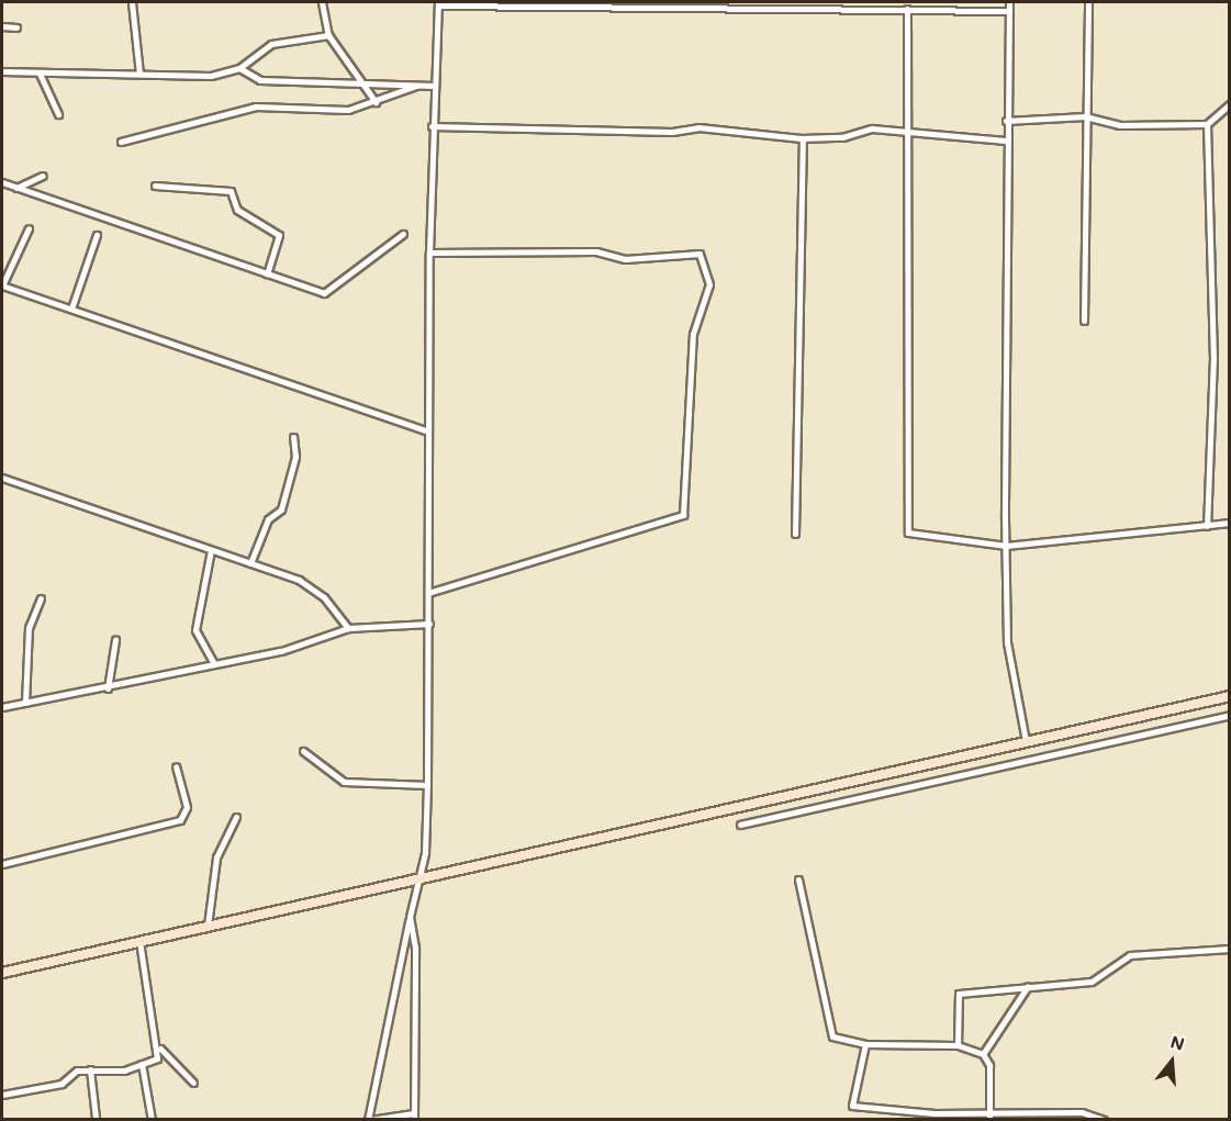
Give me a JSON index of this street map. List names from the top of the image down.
{
  "north": "top"
}
